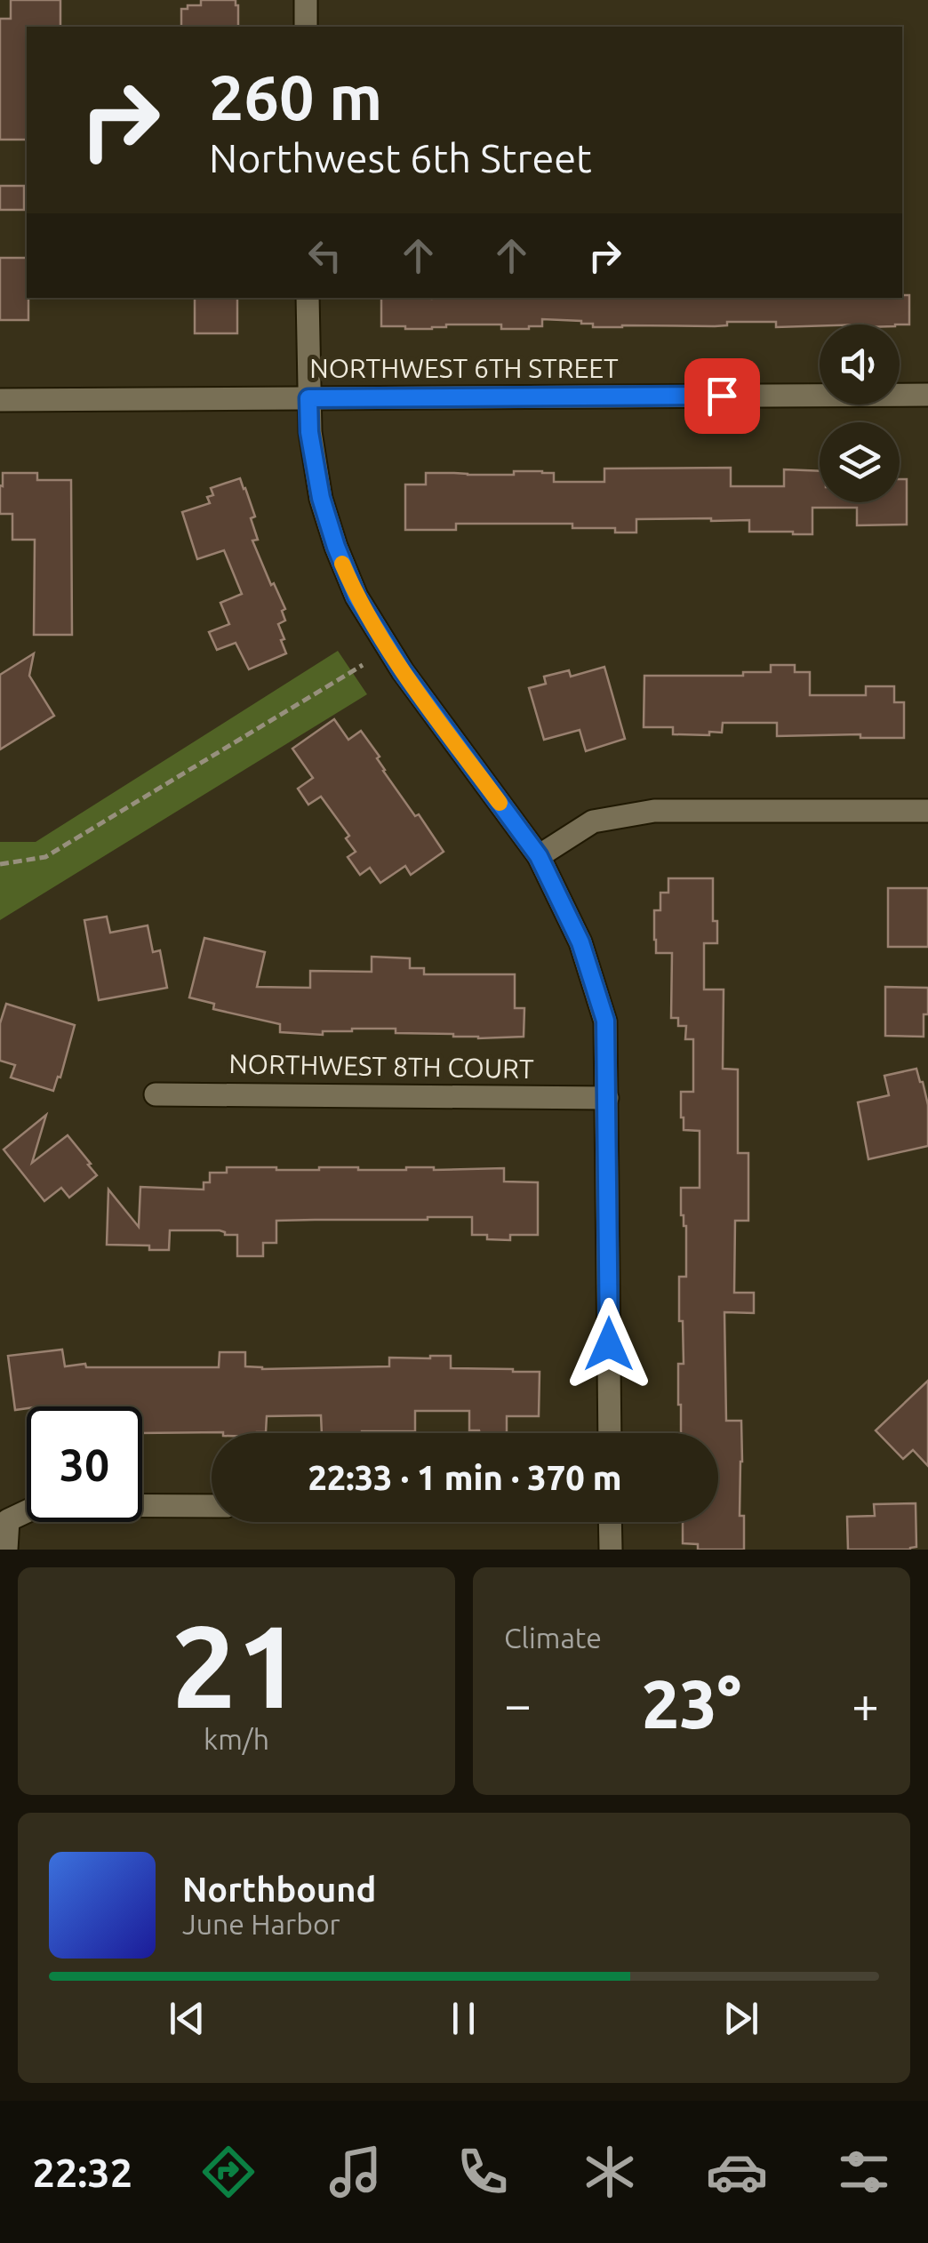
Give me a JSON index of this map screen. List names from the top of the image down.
{
  "streets": {
    "street": ["NORTHWEST 6TH STREET", "NORTHWEST 8TH COURT"]
  },
  "page": {
    "turn": ["260 m", "Northwest 6th Street"],
    "limit": "30",
    "trip": "22:33 · 1 min · 370 m",
    "tile": [
      ["21", "km/h"],
      "Climate"
    ],
    "heat": ["−", "23°", "+"],
    "song": ["Northbound", "June Harbor"],
    "tabs": "22:32"
  }
}
